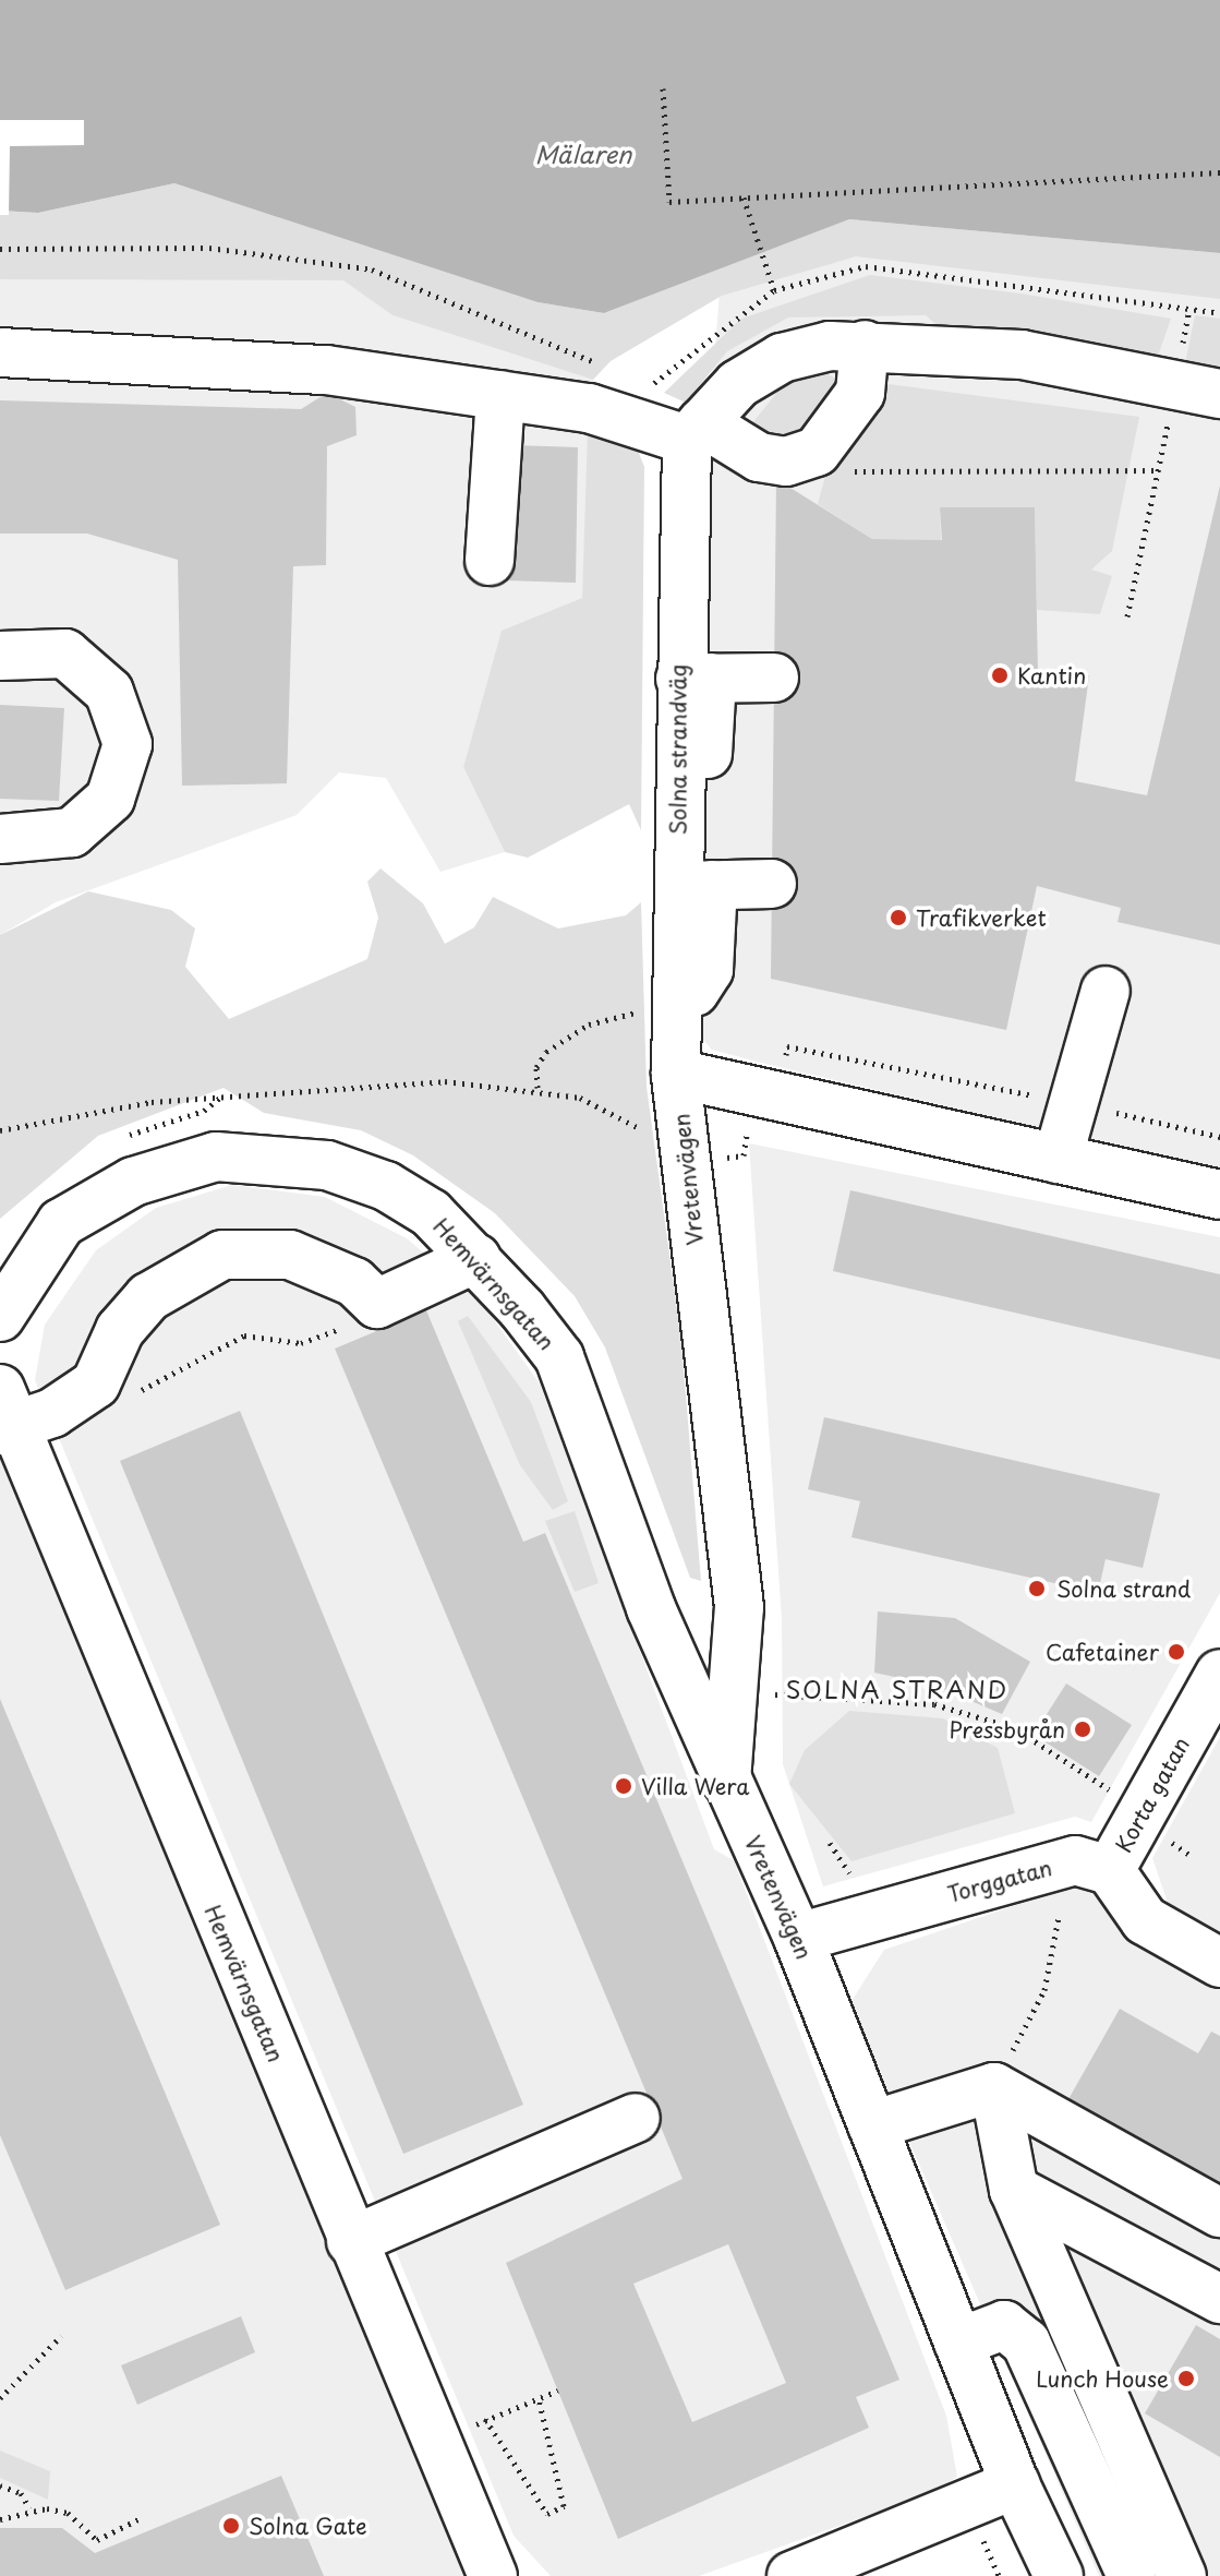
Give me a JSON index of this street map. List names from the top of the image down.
{
  "streets": {
    "street": [
      "Solna strandväg",
      "Vretenvägen",
      "Hemvärnsgatan",
      "Korta gatan",
      "Torggatan"
    ]
  },
  "crossings": [
    ["Solna strandväg", "Vretenvägen"],
    ["Vretenvägen", "Hemvärnsgatan"],
    ["Vretenvägen", "Torggatan"],
    ["Korta gatan", "Torggatan"]
  ],
  "districts": ["SOLNA STRAND"],
  "water": ["Mälaren"],
  "places": [
    "Kantin",
    "Trafikverket",
    "Solna strand",
    "Cafetainer",
    "Pressbyrån",
    "Villa Wera",
    "Lunch House",
    "Solna Gate"
  ]
}
